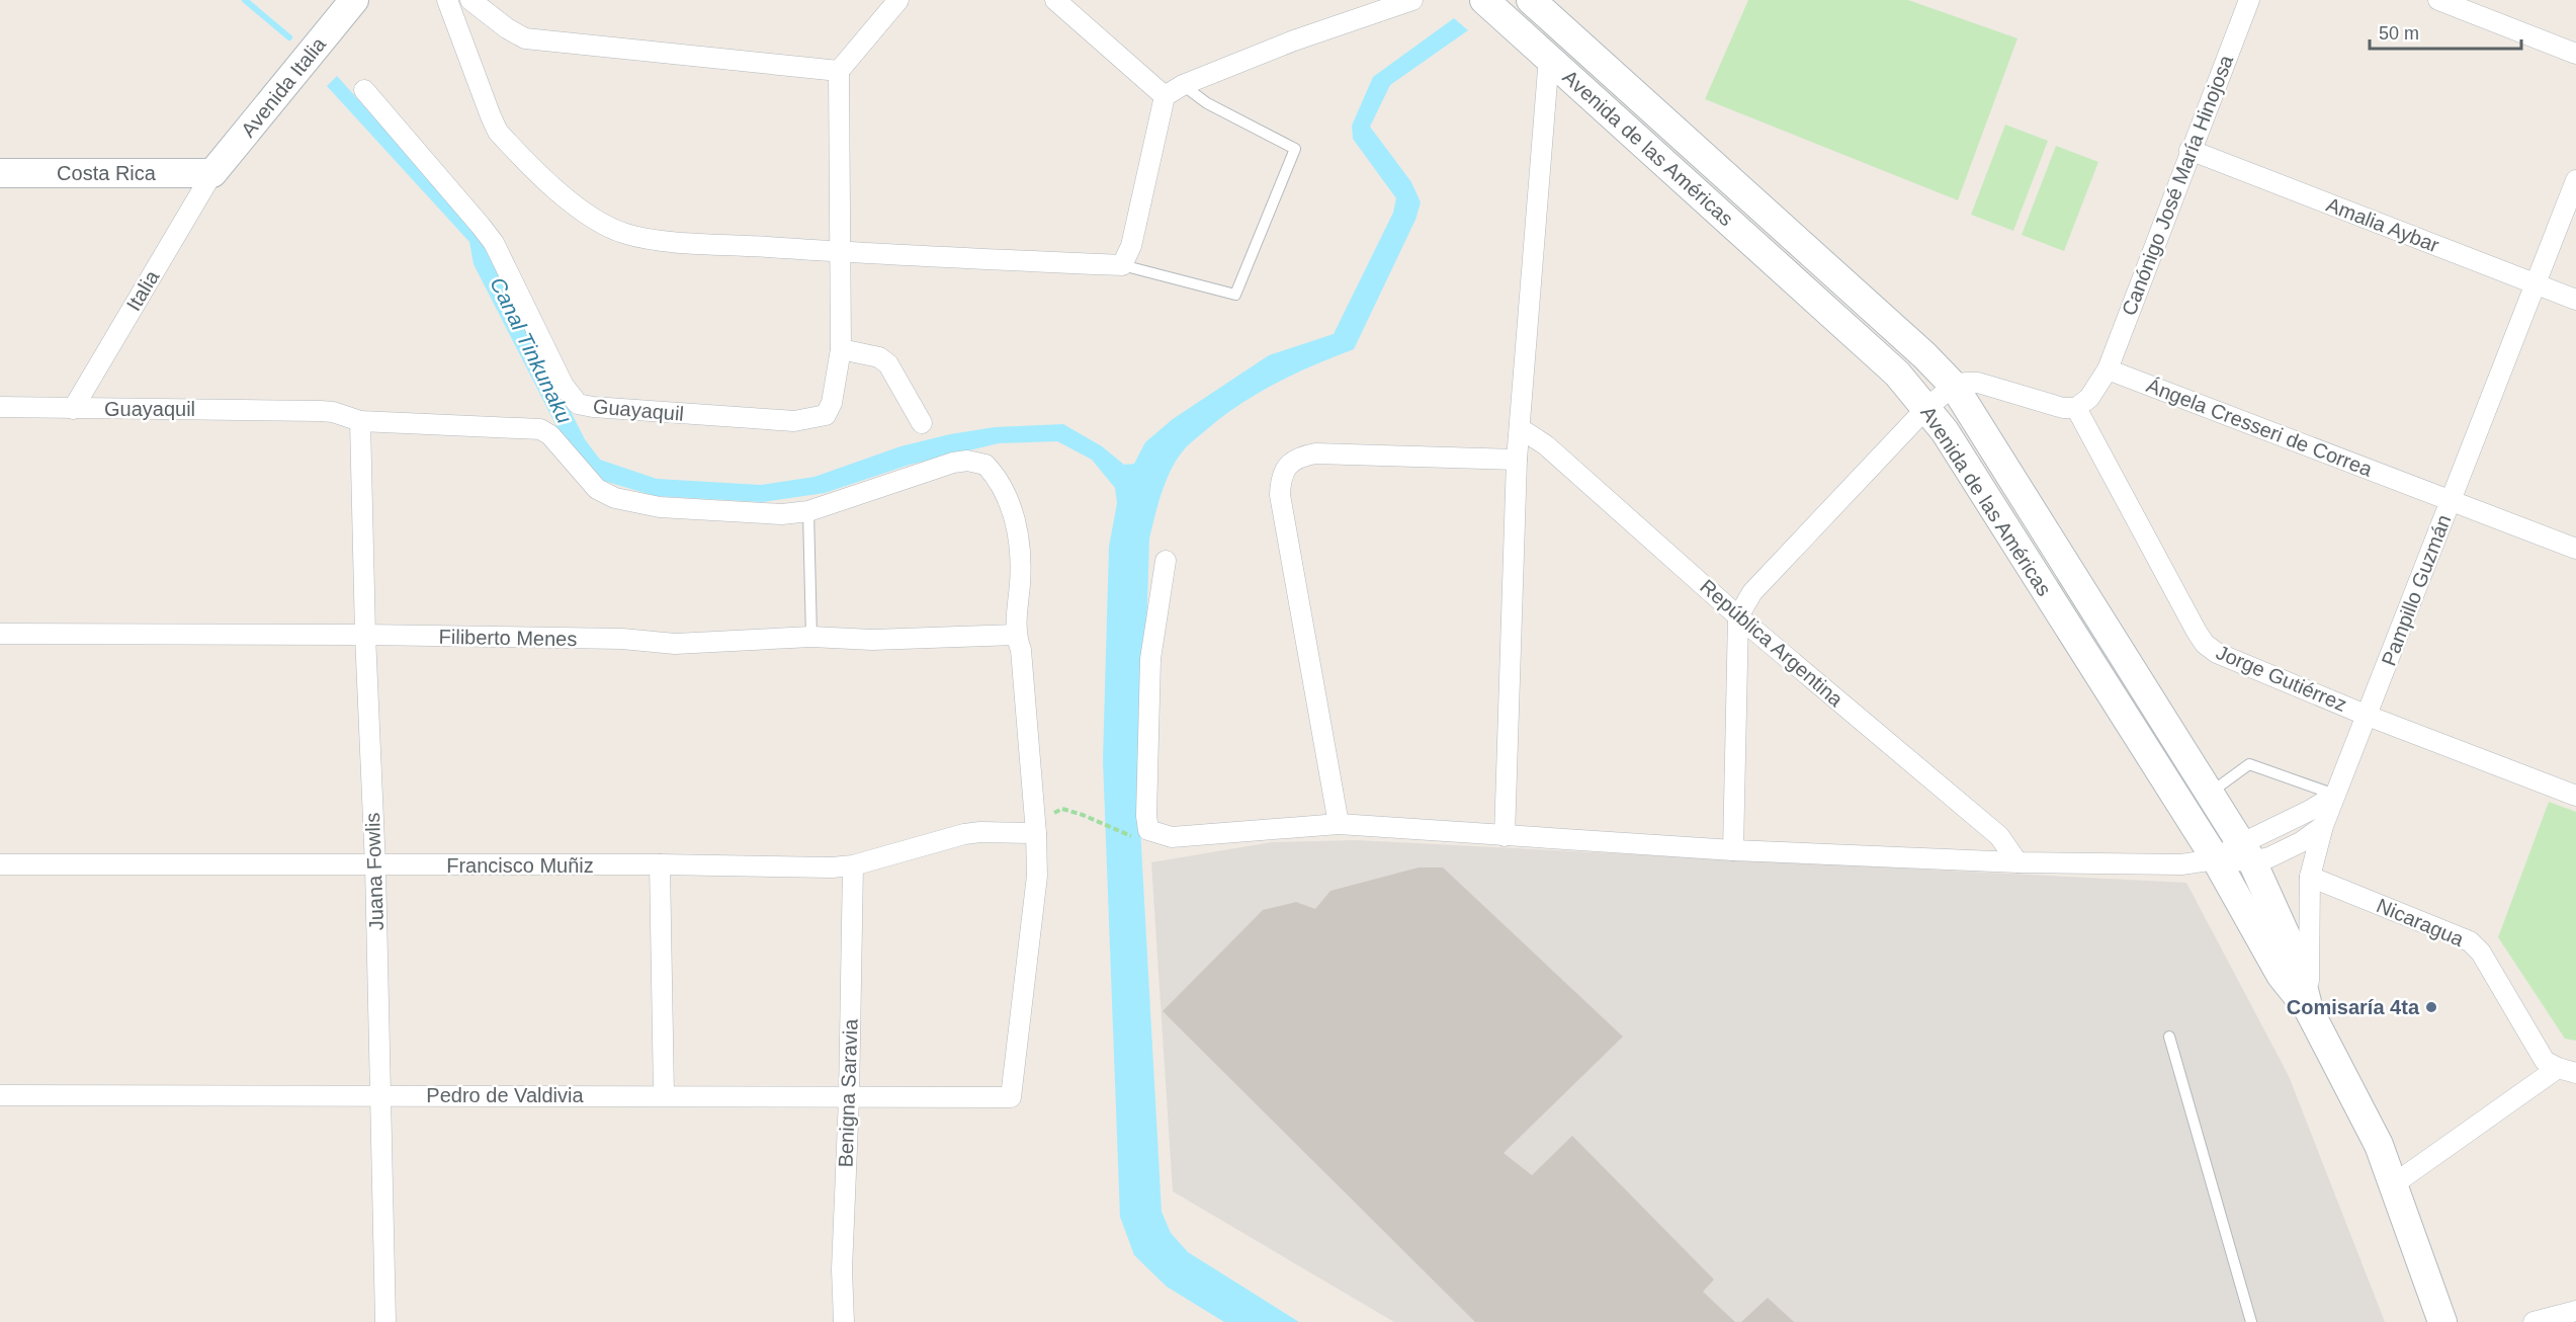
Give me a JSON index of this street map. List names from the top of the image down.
{
  "streets": {
    "main road": ["Avenida Italia", "Avenida de las Américas", "Costa Rica"],
    "street": [
      "Canónigo José María Hinojosa",
      "Amalia Aybar",
      "Italia",
      "Guayaquil",
      "Ángela Cresseri de Correa",
      "Pampillo Guzmán",
      "Filiberto Menes",
      "República Argentina",
      "Jorge Gutiérrez",
      "Francisco Muñiz",
      "Juana Fowlis",
      "Nicaragua",
      "Benigna Saravia",
      "Pedro de Valdivia"
    ]
  },
  "crossings": [
    ["Avenida Italia", "Costa Rica"],
    ["Avenida Italia", "Italia"],
    ["Avenida de las Américas", "Pampillo Guzmán"],
    ["Costa Rica", "Italia"],
    ["Canónigo José María Hinojosa", "Amalia Aybar"],
    ["Canónigo José María Hinojosa", "Ángela Cresseri de Correa"],
    ["Amalia Aybar", "Pampillo Guzmán"],
    ["Italia", "Guayaquil"],
    ["Guayaquil", "Juana Fowlis"],
    ["Ángela Cresseri de Correa", "Pampillo Guzmán"],
    ["Pampillo Guzmán", "Jorge Gutiérrez"],
    ["Pampillo Guzmán", "Nicaragua"],
    ["Filiberto Menes", "Juana Fowlis"],
    ["Francisco Muñiz", "Juana Fowlis"],
    ["Francisco Muñiz", "Benigna Saravia"],
    ["Francisco Muñiz", "Pedro de Valdivia"],
    ["Juana Fowlis", "Pedro de Valdivia"],
    ["Benigna Saravia", "Pedro de Valdivia"]
  ],
  "water": ["Canal Tinkunaku"],
  "places": ["Comisaría 4ta"],
  "scale_bar": "50 m"
}
